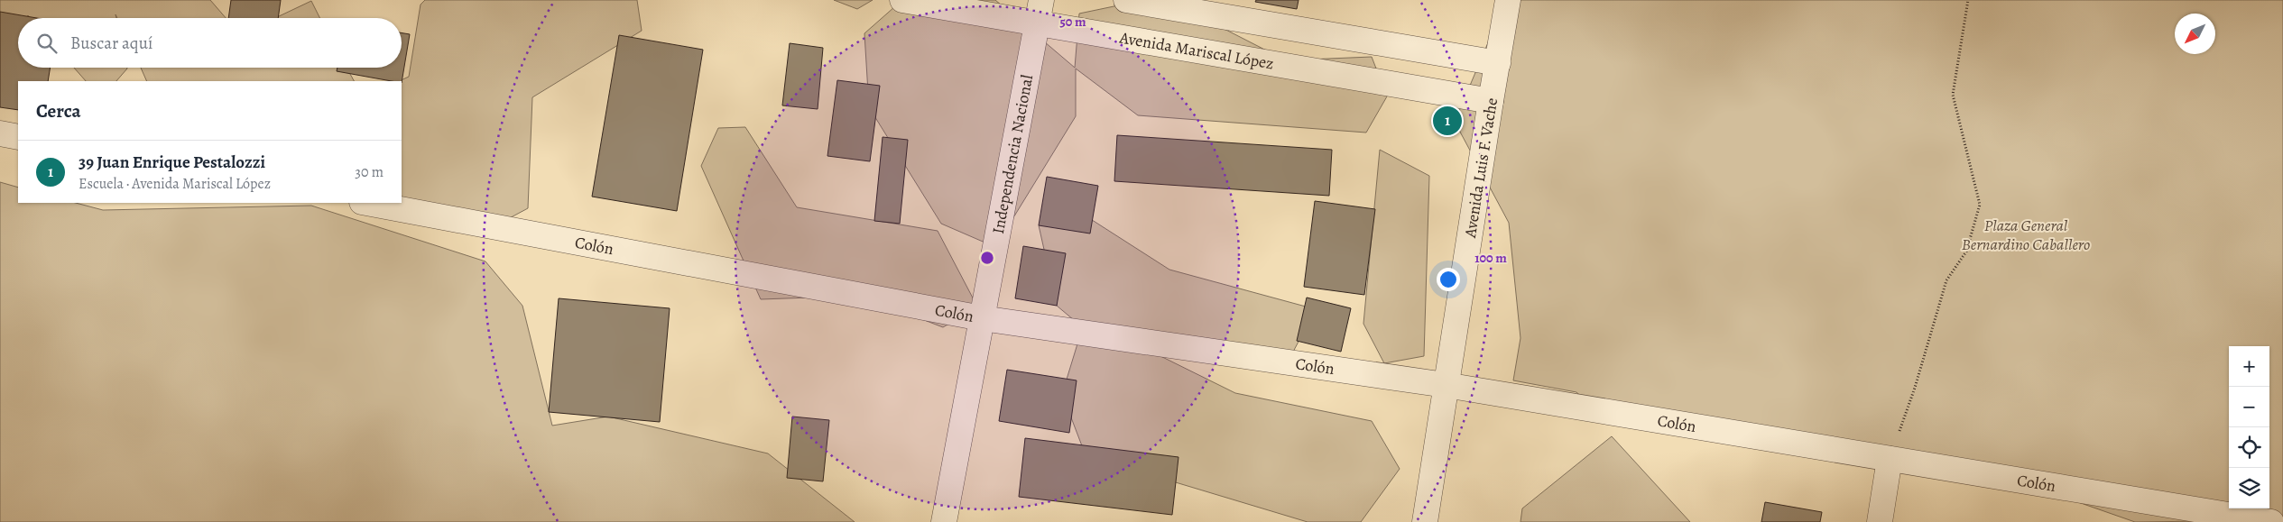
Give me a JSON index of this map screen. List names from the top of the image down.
{
  "streets": {
    "street": [
      "Avenida Mariscal López",
      "Independencia Nacional",
      "Avenida Luis F. Vache",
      "Colón"
    ]
  },
  "crossings": [
    ["Avenida Mariscal López", "Independencia Nacional"],
    ["Avenida Mariscal López", "Avenida Luis F. Vache"],
    ["Independencia Nacional", "Colón"],
    ["Avenida Luis F. Vache", "Colón"]
  ],
  "parks": ["Plaza General Bernardino Caballero"],
  "north": "bottom left",
  "page": {
    "search": "Buscar aquí",
    "heading": "Cerca",
    "pins": "1",
    "list": [
      {
        "mark": "1",
        "name": "39 Juan Enrique Pestalozzi",
        "note": "Escuela · Avenida Mariscal López",
        "value": "30 m"
      }
    ],
    "map_buttons": ["+", "−"]
  },
  "rings": ["50 m", "100 m"]
}
